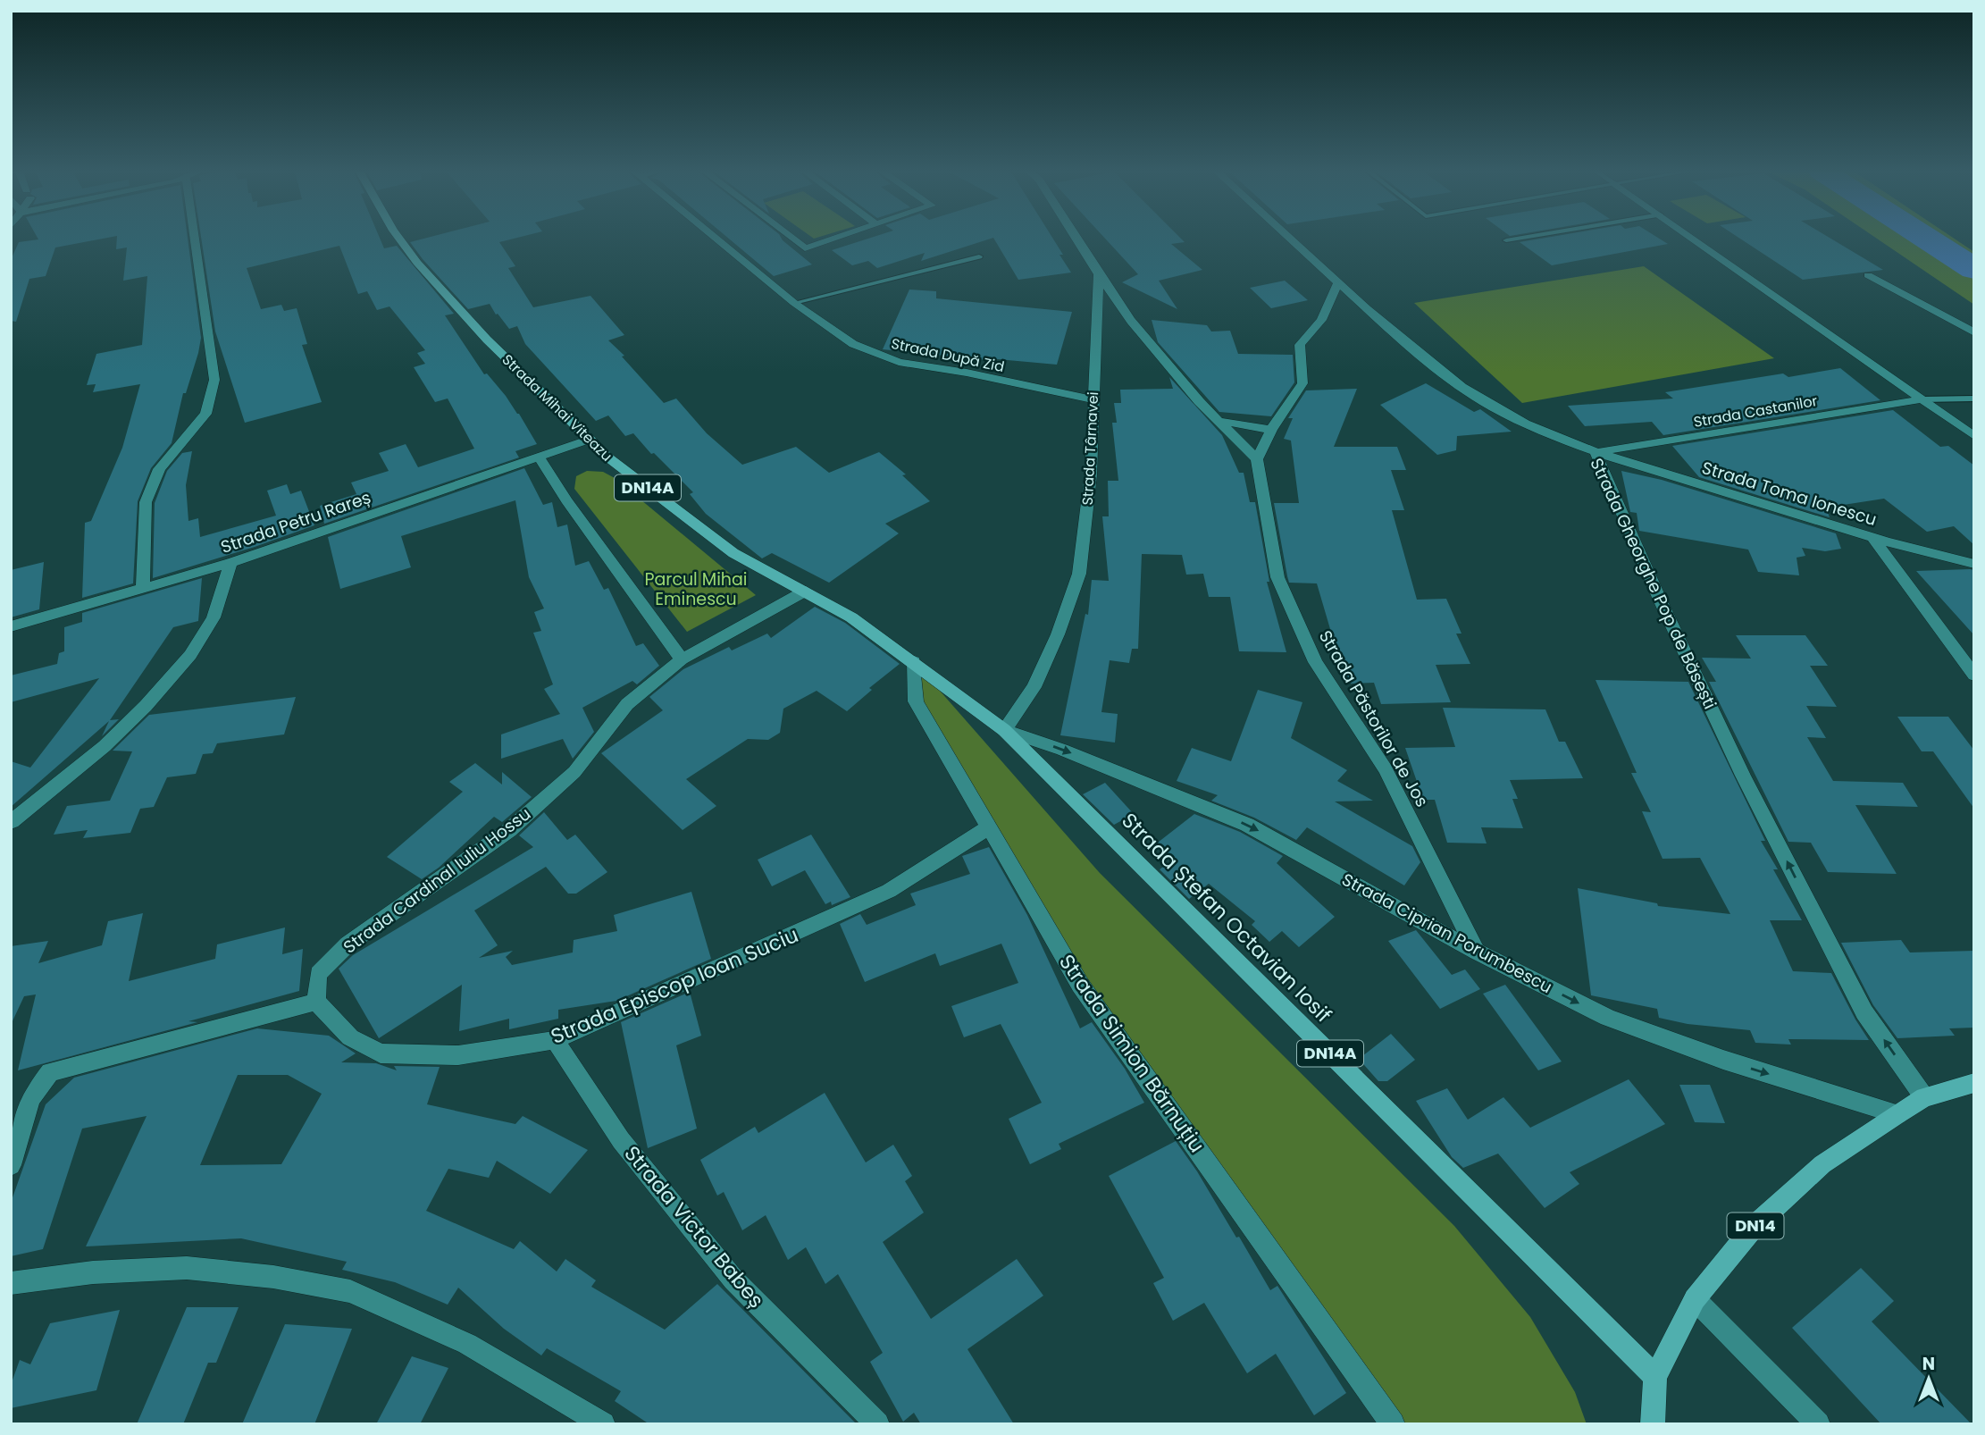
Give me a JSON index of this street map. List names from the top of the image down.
{
  "streets": {
    "main road": [
      "Strada Mihai Viteazu",
      "DN14A",
      "Strada Ștefan Octavian Iosif",
      "DN14"
    ],
    "street": [
      "Strada După Zid",
      "Strada Castanilor",
      "Strada Târnavei",
      "Strada Toma Ionescu",
      "Strada Petru Rareș",
      "Strada Gheorghe Pop de Băsești",
      "Strada Păstorilor de Jos",
      "Strada Cardinal Iuliu Hossu",
      "Strada Ciprian Porumbescu",
      "Strada Episcop Ioan Suciu",
      "Strada Simion Bărnuțiu",
      "Strada Victor Babeș"
    ]
  },
  "crossings": [
    ["Strada După Zid", "Strada Târnavei"],
    ["Strada Mihai Viteazu", "Strada Târnavei"],
    ["Strada Mihai Viteazu", "Strada Petru Rareș"],
    ["Strada Mihai Viteazu", "Strada Ștefan Octavian Iosif"],
    ["Strada Mihai Viteazu", "Strada Ciprian Porumbescu"],
    ["Strada Mihai Viteazu", "Strada Simion Bărnuțiu"],
    ["Strada Castanilor", "Strada Toma Ionescu"],
    ["Strada Castanilor", "Strada Gheorghe Pop de Băsești"],
    ["Strada Târnavei", "Strada Ștefan Octavian Iosif"],
    ["Strada Târnavei", "Strada Ciprian Porumbescu"],
    ["Strada Toma Ionescu", "Strada Gheorghe Pop de Băsești"],
    ["Strada Gheorghe Pop de Băsești", "DN14"],
    ["Strada Păstorilor de Jos", "Strada Ciprian Porumbescu"],
    ["Strada Cardinal Iuliu Hossu", "Strada Episcop Ioan Suciu"],
    ["Strada Ștefan Octavian Iosif", "Strada Ciprian Porumbescu"],
    ["Strada Ștefan Octavian Iosif", "DN14"],
    ["Strada Ciprian Porumbescu", "DN14"],
    ["Strada Episcop Ioan Suciu", "Strada Simion Bărnuțiu"],
    ["Strada Episcop Ioan Suciu", "Strada Victor Babeș"]
  ],
  "one_way": ["Strada Gheorghe Pop de Băsești", "Strada Ciprian Porumbescu"],
  "parks": ["Parcul Mihai Eminescu"],
  "north": "top"
}
